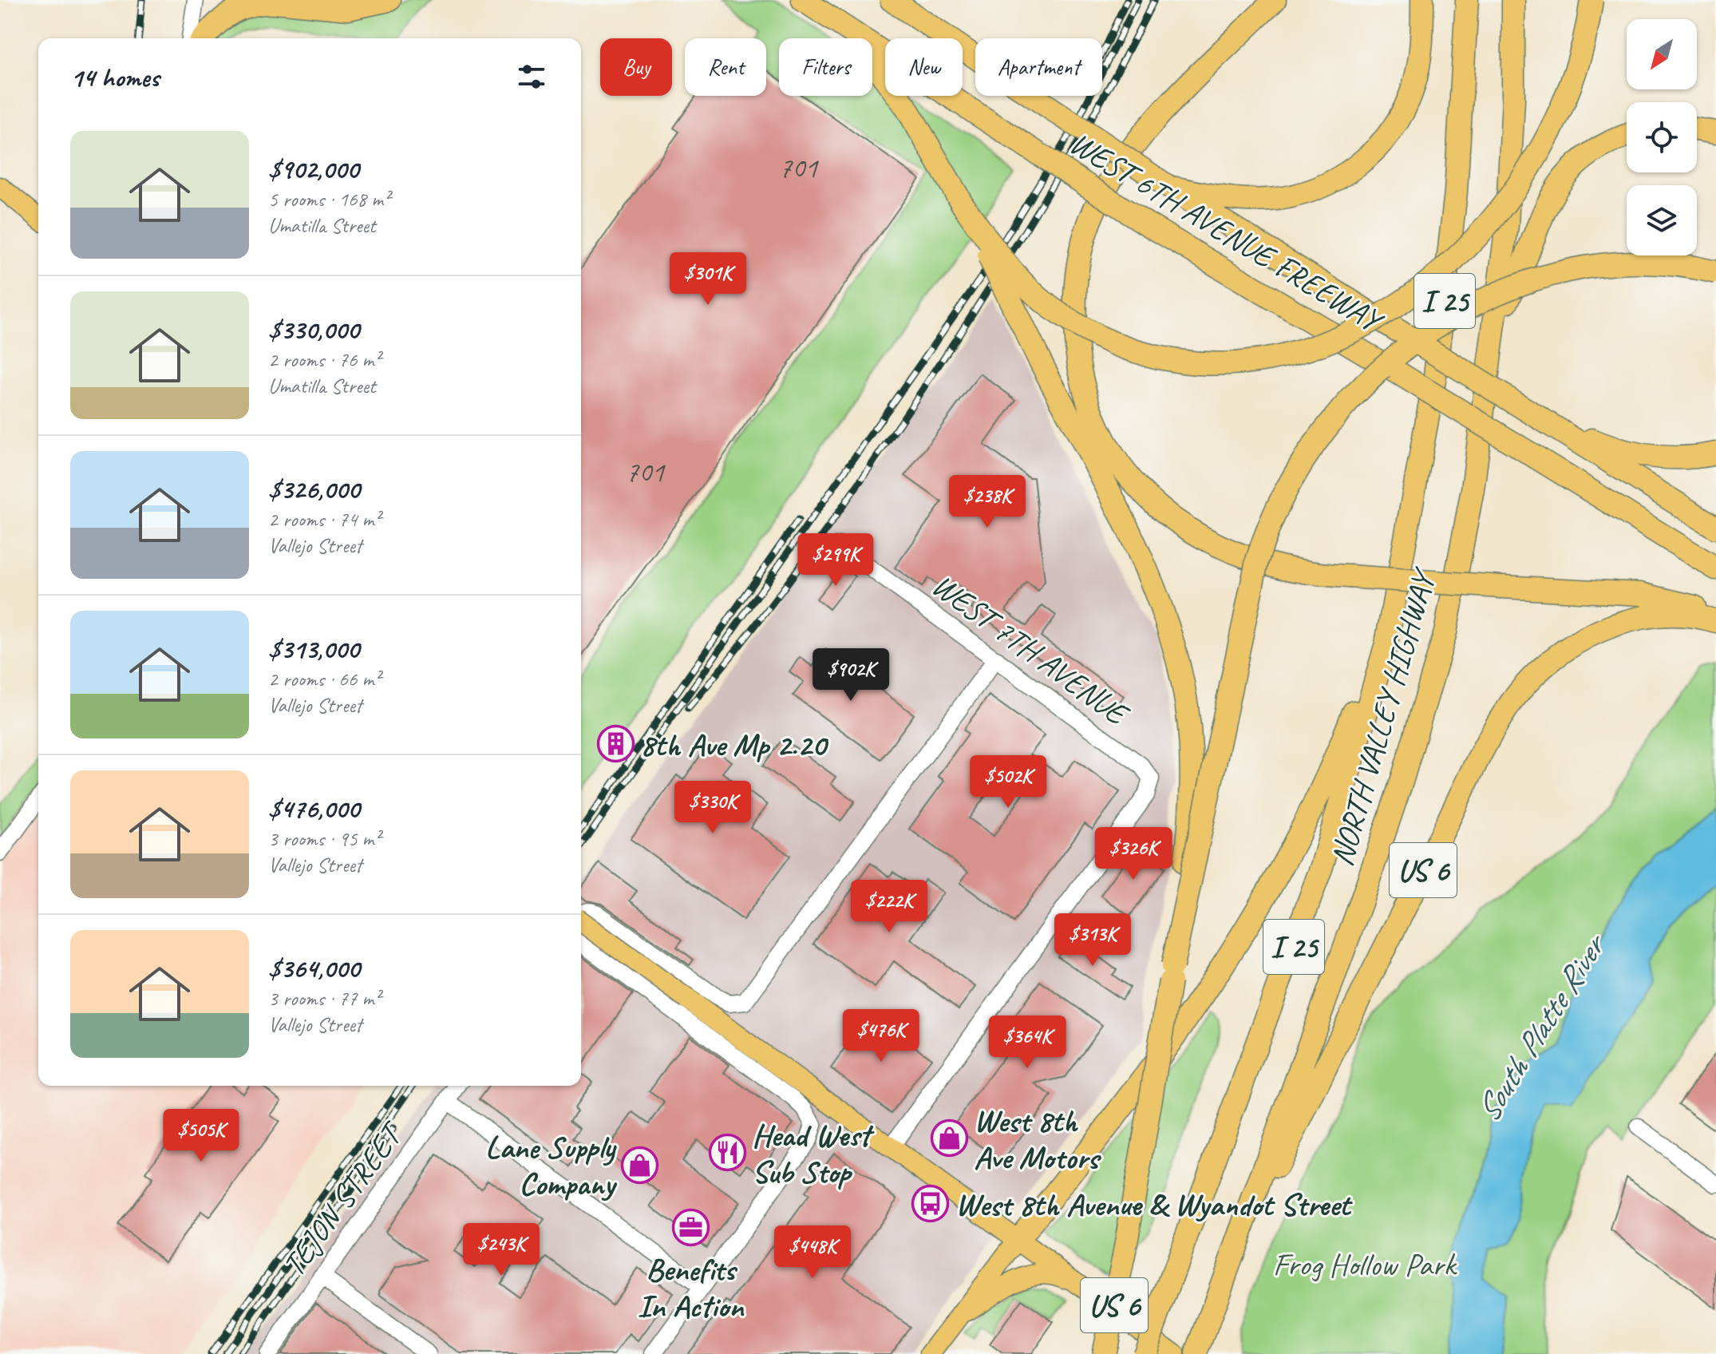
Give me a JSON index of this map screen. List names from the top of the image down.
{
  "streets": {
    "highway": [
      "WEST 6TH AVENUE FREEWAY",
      "I 25",
      "NORTH VALLEY HIGHWAY",
      "US 6"
    ],
    "street": ["WEST 7TH AVENUE", "TEJON STREET"]
  },
  "crossings": [
    ["NORTH VALLEY HIGHWAY", "US 6"]
  ],
  "water": ["South Platte River"],
  "parks": ["Frog Hollow Park"],
  "places": {
    "building": ["8th Ave Mp 2.20"],
    "shop": ["West 8th Ave Motors", "Lane Supply Company"],
    "restaurant": ["Head West Sub Stop"],
    "bus stop": ["West 8th Avenue & Wyandot Street"],
    "office": ["Benefits In Action"]
  },
  "house_numbers": ["701", "701"],
  "north": "bottom left",
  "page": {
    "chip": [
      "Buy",
      "Rent",
      "Filters",
      "New",
      "Apartment"
    ],
    "heading": "14 homes",
    "list": [
      {
        "name": "$902,000",
        "note": "5 rooms · 168 m² · Umatilla Street"
      },
      {
        "name": "$330,000",
        "note": "2 rooms · 76 m² · Umatilla Street"
      },
      {
        "name": "$326,000",
        "note": "2 rooms · 74 m² · Vallejo Street"
      },
      {
        "name": "$313,000",
        "note": "2 rooms · 66 m² · Vallejo Street"
      },
      {
        "name": "$476,000",
        "note": "3 rooms · 95 m² · Vallejo Street"
      },
      {
        "name": "$364,000",
        "note": "3 rooms · 77 m² · Vallejo Street"
      }
    ],
    "price": [
      "$301K",
      "$238K",
      "$299K",
      "$902K",
      "$502K",
      "$330K",
      "$326K",
      "$222K",
      "$313K",
      "$476K",
      "$364K",
      "$505K",
      "$243K",
      "$448K"
    ]
  }
}
